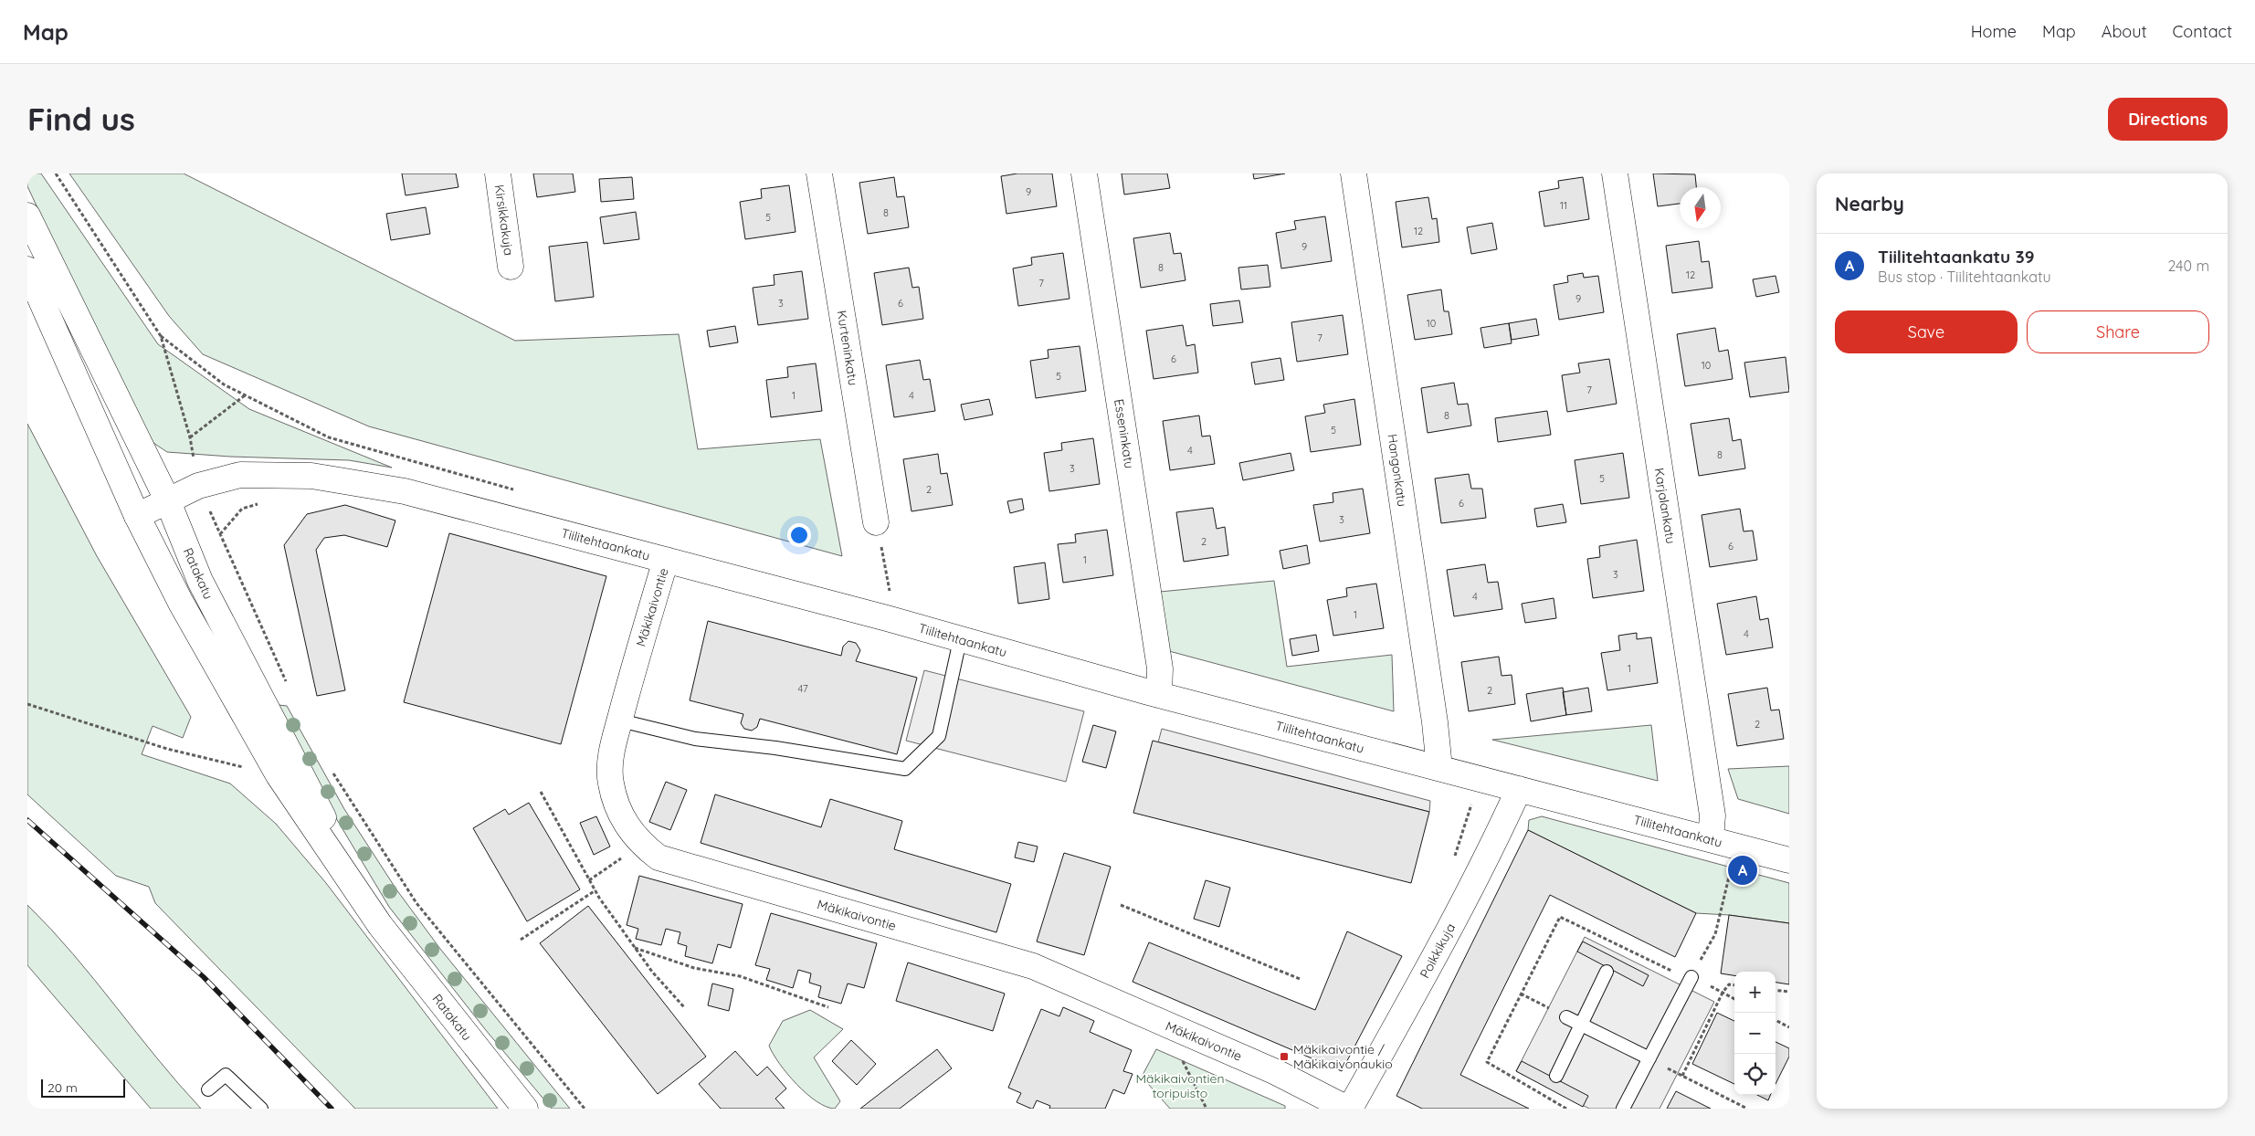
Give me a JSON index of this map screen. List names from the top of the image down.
{
  "streets": {
    "street": [
      "Kirsikkakuja",
      "Kurteninkatu",
      "Esseninkatu",
      "Hangonkatu",
      "Karjalankatu",
      "Tiilitehtaankatu",
      "Ratakatu",
      "Mäkikaivontie",
      "Poikkikuja"
    ]
  },
  "crossings": [
    ["Esseninkatu", "Tiilitehtaankatu"],
    ["Hangonkatu", "Tiilitehtaankatu"],
    ["Karjalankatu", "Tiilitehtaankatu"],
    ["Tiilitehtaankatu", "Ratakatu"],
    ["Tiilitehtaankatu", "Mäkikaivontie"],
    ["Tiilitehtaankatu", "Poikkikuja"],
    ["Mäkikaivontie", "Poikkikuja"]
  ],
  "parks": ["Mäkikaivontien toripuisto"],
  "places": {
    "transit": ["Mäkikaivontie / Mäkikaivonaukio"]
  },
  "house_numbers": [
    "9",
    "11",
    "8",
    "5",
    "12",
    "9",
    "8",
    "12",
    "7",
    "9",
    "3",
    "6",
    "10",
    "7",
    "6",
    "10",
    "5",
    "7",
    "1",
    "4",
    "8",
    "5",
    "4",
    "8",
    "3",
    "5",
    "2",
    "6",
    "3",
    "2",
    "6",
    "1",
    "3",
    "4",
    "1",
    "4",
    "1",
    "47",
    "2",
    "2"
  ],
  "scale_bar": "20 m",
  "north": "bottom",
  "page": {
    "header": "Map",
    "nav": [
      "Home",
      "Map",
      "About",
      "Contact"
    ],
    "buttons": [
      "Directions",
      ["Save", "Share"]
    ],
    "title": "Find us",
    "heading": "Nearby",
    "list": [
      {
        "mark": "A",
        "name": "Tiilitehtaankatu 39",
        "note": "Bus stop · Tiilitehtaankatu",
        "value": "240 m"
      }
    ],
    "pins": "A",
    "map_buttons": ["+", "−"],
    "scale": "20 m"
  }
}
